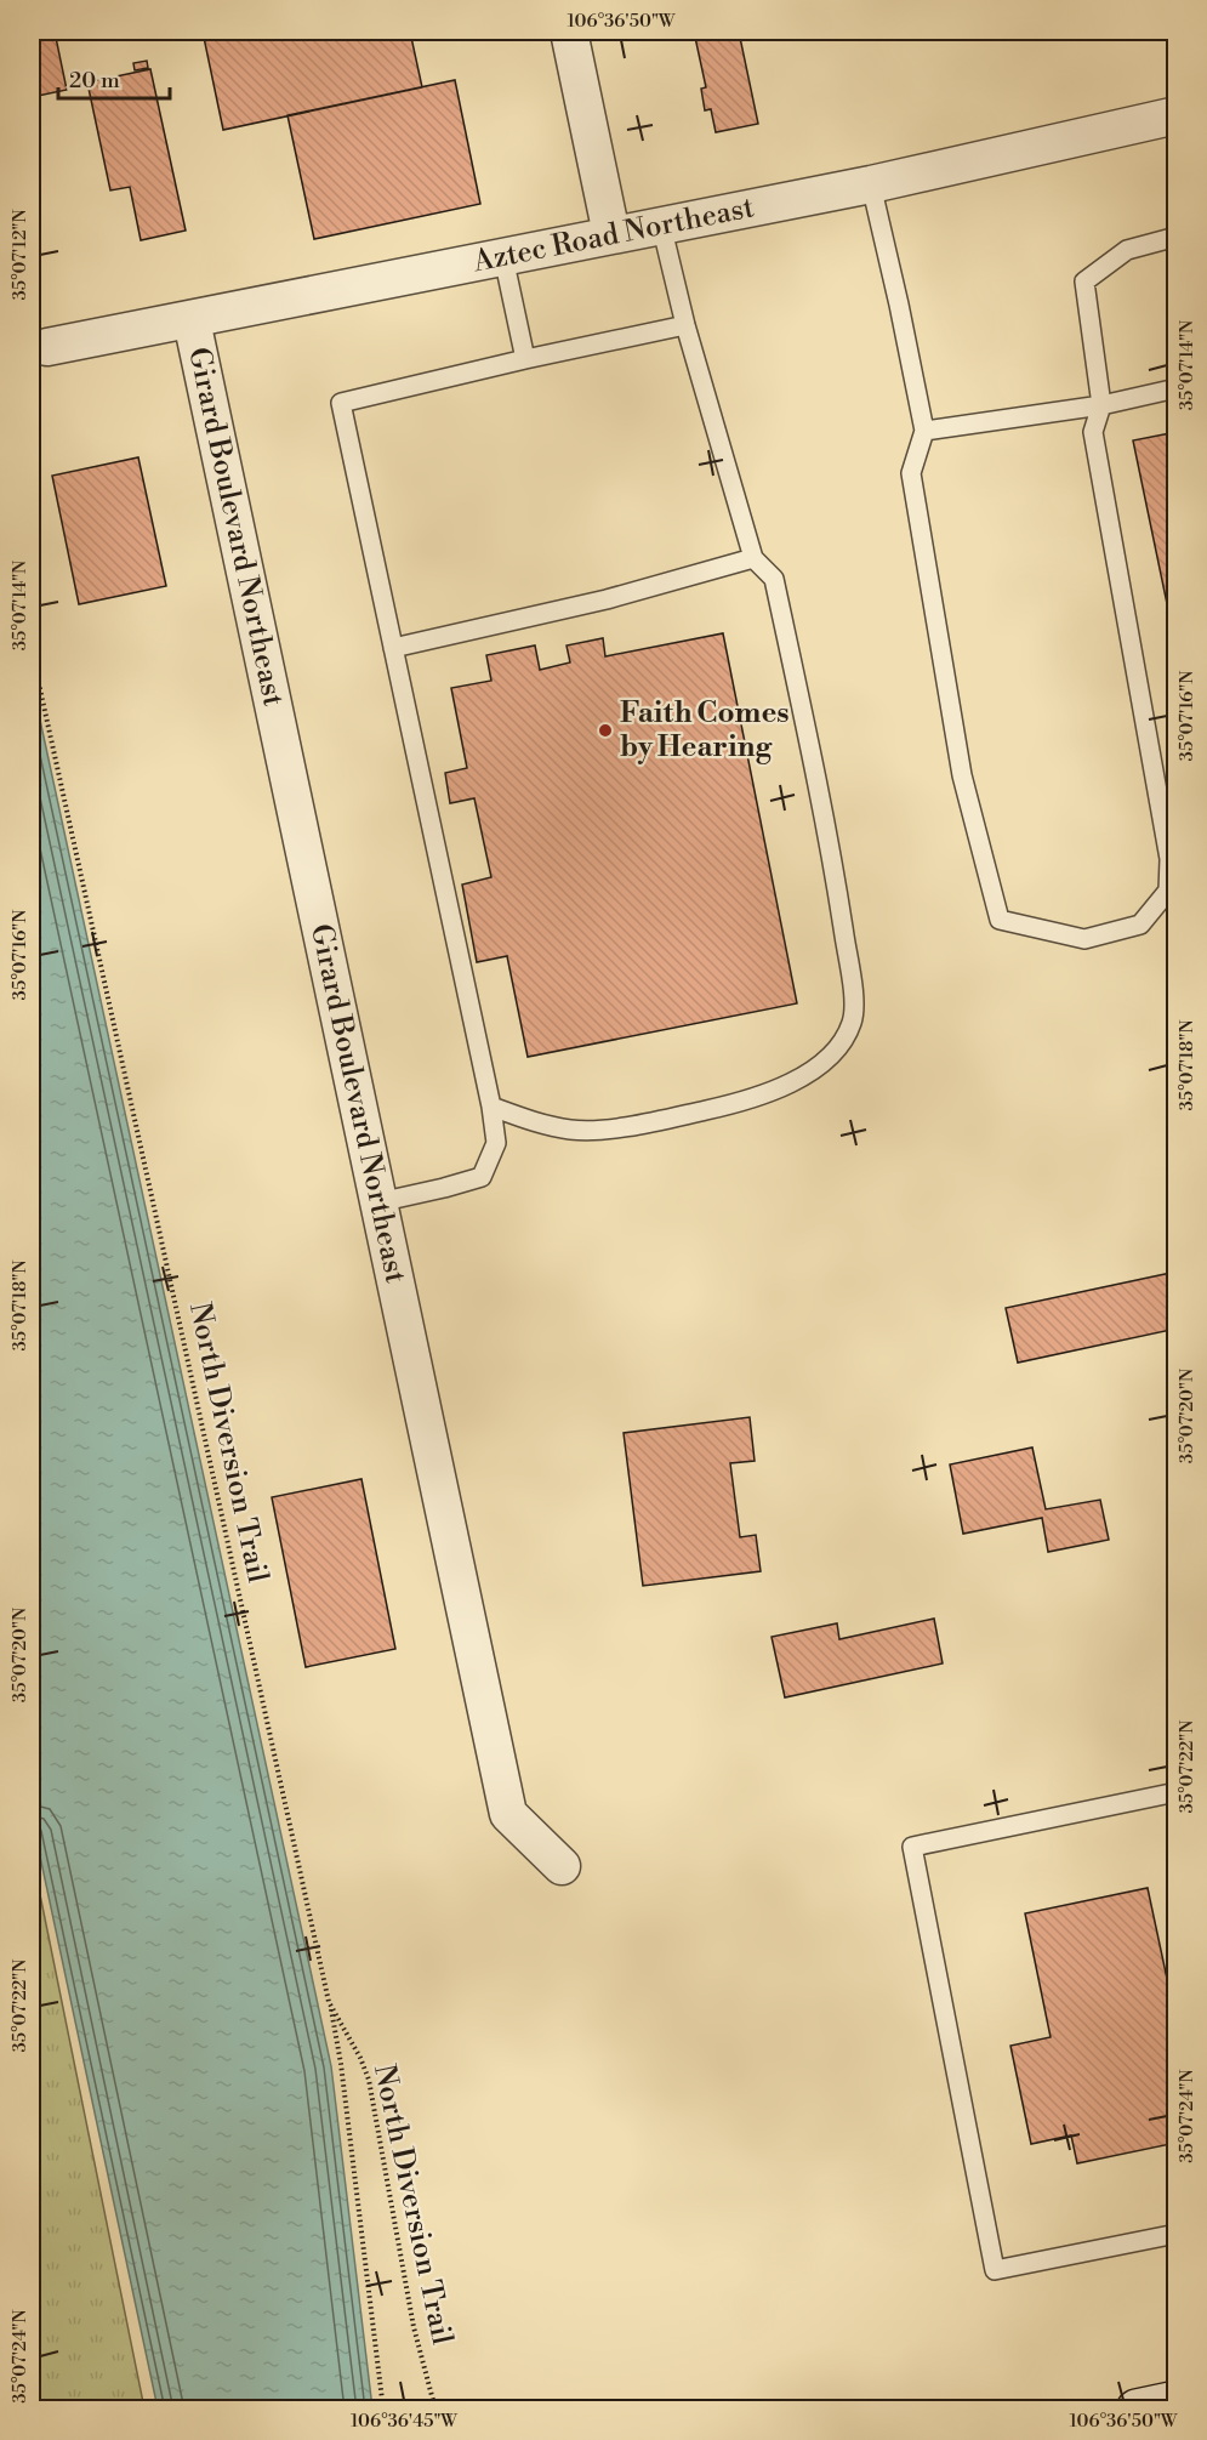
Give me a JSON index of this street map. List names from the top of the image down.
{
  "streets": {
    "street": ["Aztec Road Northeast", "Girard Boulevard Northeast"],
    "path": ["North Diversion Trail"]
  },
  "crossings": [
    ["Aztec Road Northeast", "Girard Boulevard Northeast"]
  ],
  "places": ["Faith Comes by Hearing"],
  "scale_bar": "20 m",
  "coordinates": [
    "106°36'50\"W",
    "35°07'12\"N",
    "35°07'14\"N",
    "35°07'16\"N",
    "35°07'18\"N",
    "35°07'20\"N",
    "35°07'22\"N",
    "35°07'24\"N",
    "106°36'45\"W"
  ]
}
